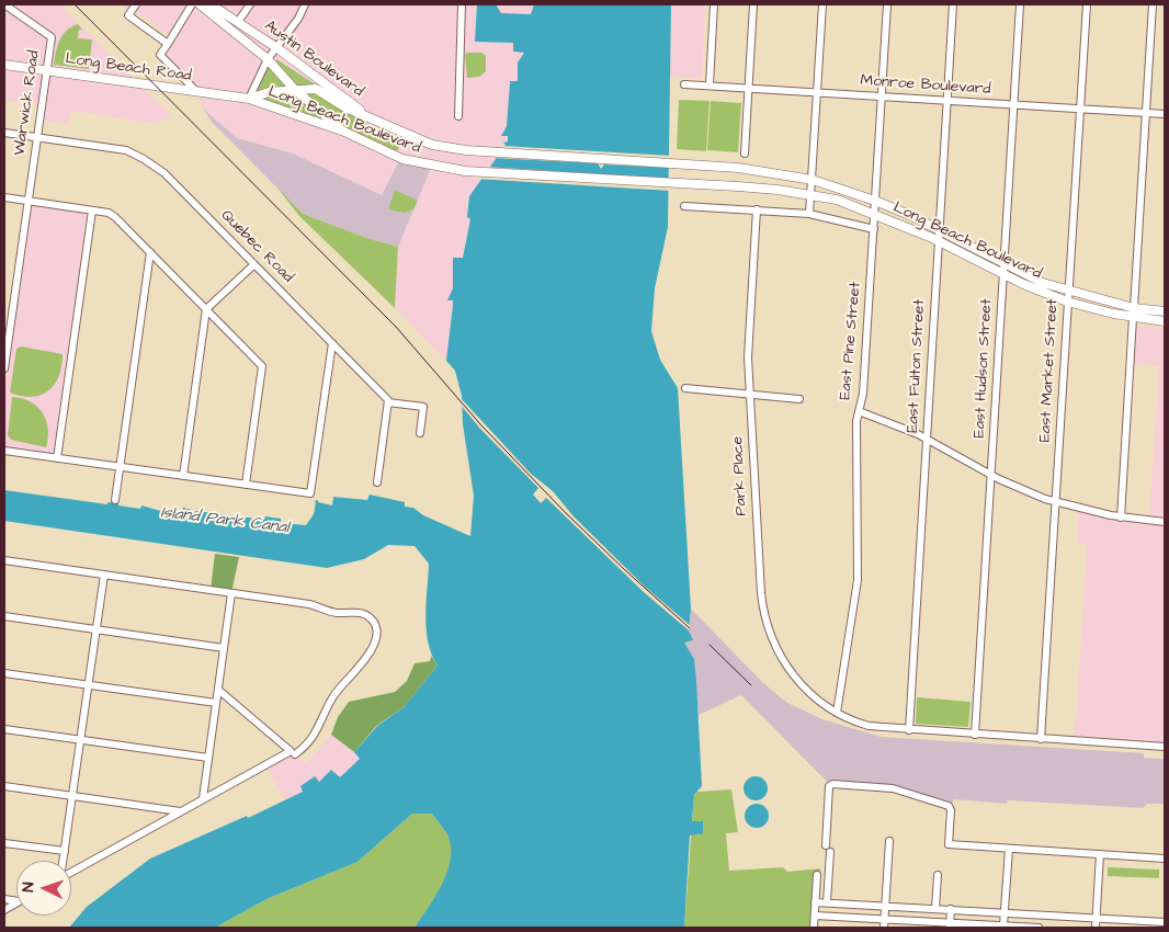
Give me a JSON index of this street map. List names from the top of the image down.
{
  "streets": {
    "main road": ["Austin Boulevard", "Long Beach Road", "Long Beach Boulevard"],
    "street": [
      "Monroe Boulevard",
      "Warwick Road",
      "Quebec Road",
      "East Pine Street",
      "East Fulton Street",
      "East Hudson Street",
      "East Market Street",
      "Park Place"
    ]
  },
  "crossings": [
    ["Austin Boulevard", "Long Beach Boulevard"],
    ["Long Beach Road", "Warwick Road"],
    ["Long Beach Road", "Long Beach Boulevard"],
    ["Monroe Boulevard", "East Pine Street"],
    ["Monroe Boulevard", "East Fulton Street"],
    ["Monroe Boulevard", "East Hudson Street"],
    ["Monroe Boulevard", "East Market Street"],
    ["Warwick Road", "Quebec Road"],
    ["Long Beach Boulevard", "East Pine Street"],
    ["Long Beach Boulevard", "East Fulton Street"],
    ["Long Beach Boulevard", "East Hudson Street"],
    ["Long Beach Boulevard", "East Market Street"],
    ["Long Beach Boulevard", "Park Place"],
    ["East Pine Street", "Park Place"],
    ["East Fulton Street", "Park Place"],
    ["East Hudson Street", "Park Place"],
    ["East Market Street", "Park Place"]
  ],
  "water": ["Island Park Canal"],
  "north": "left"
}
